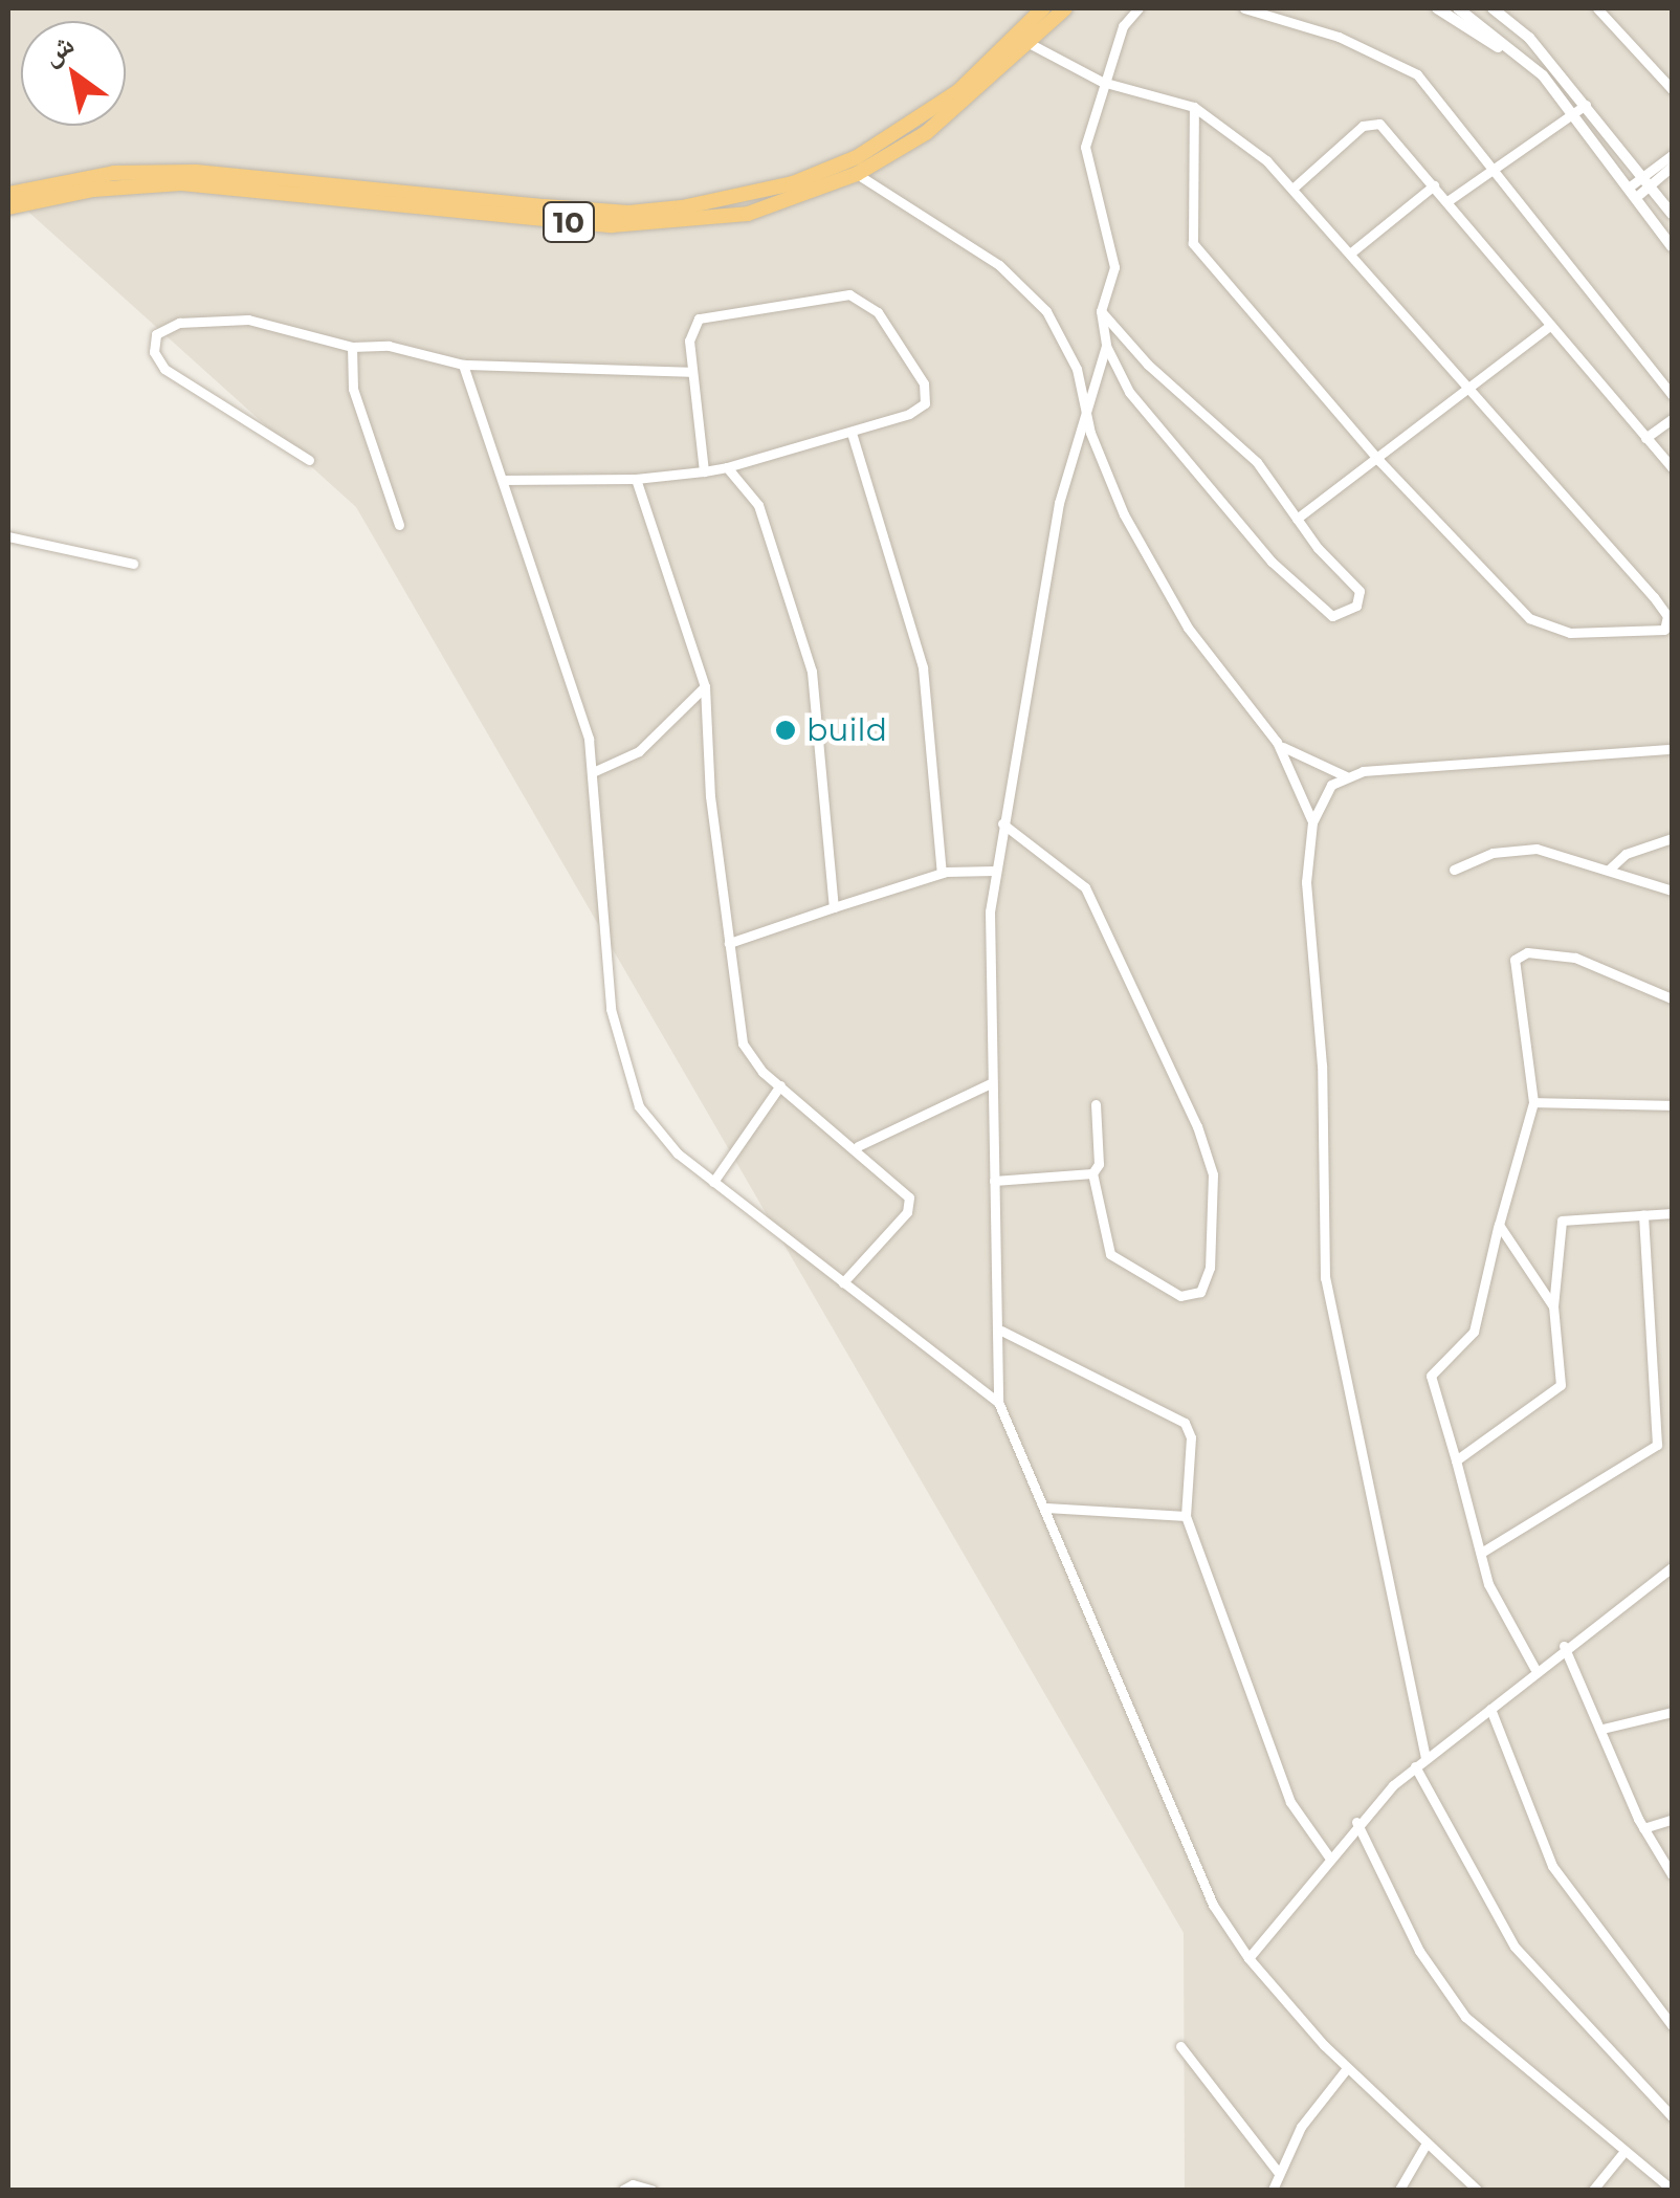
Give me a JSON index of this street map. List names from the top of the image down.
{
  "streets": {
    "highway": ["10"]
  },
  "places": ["build"],
  "north": "top left"
}
